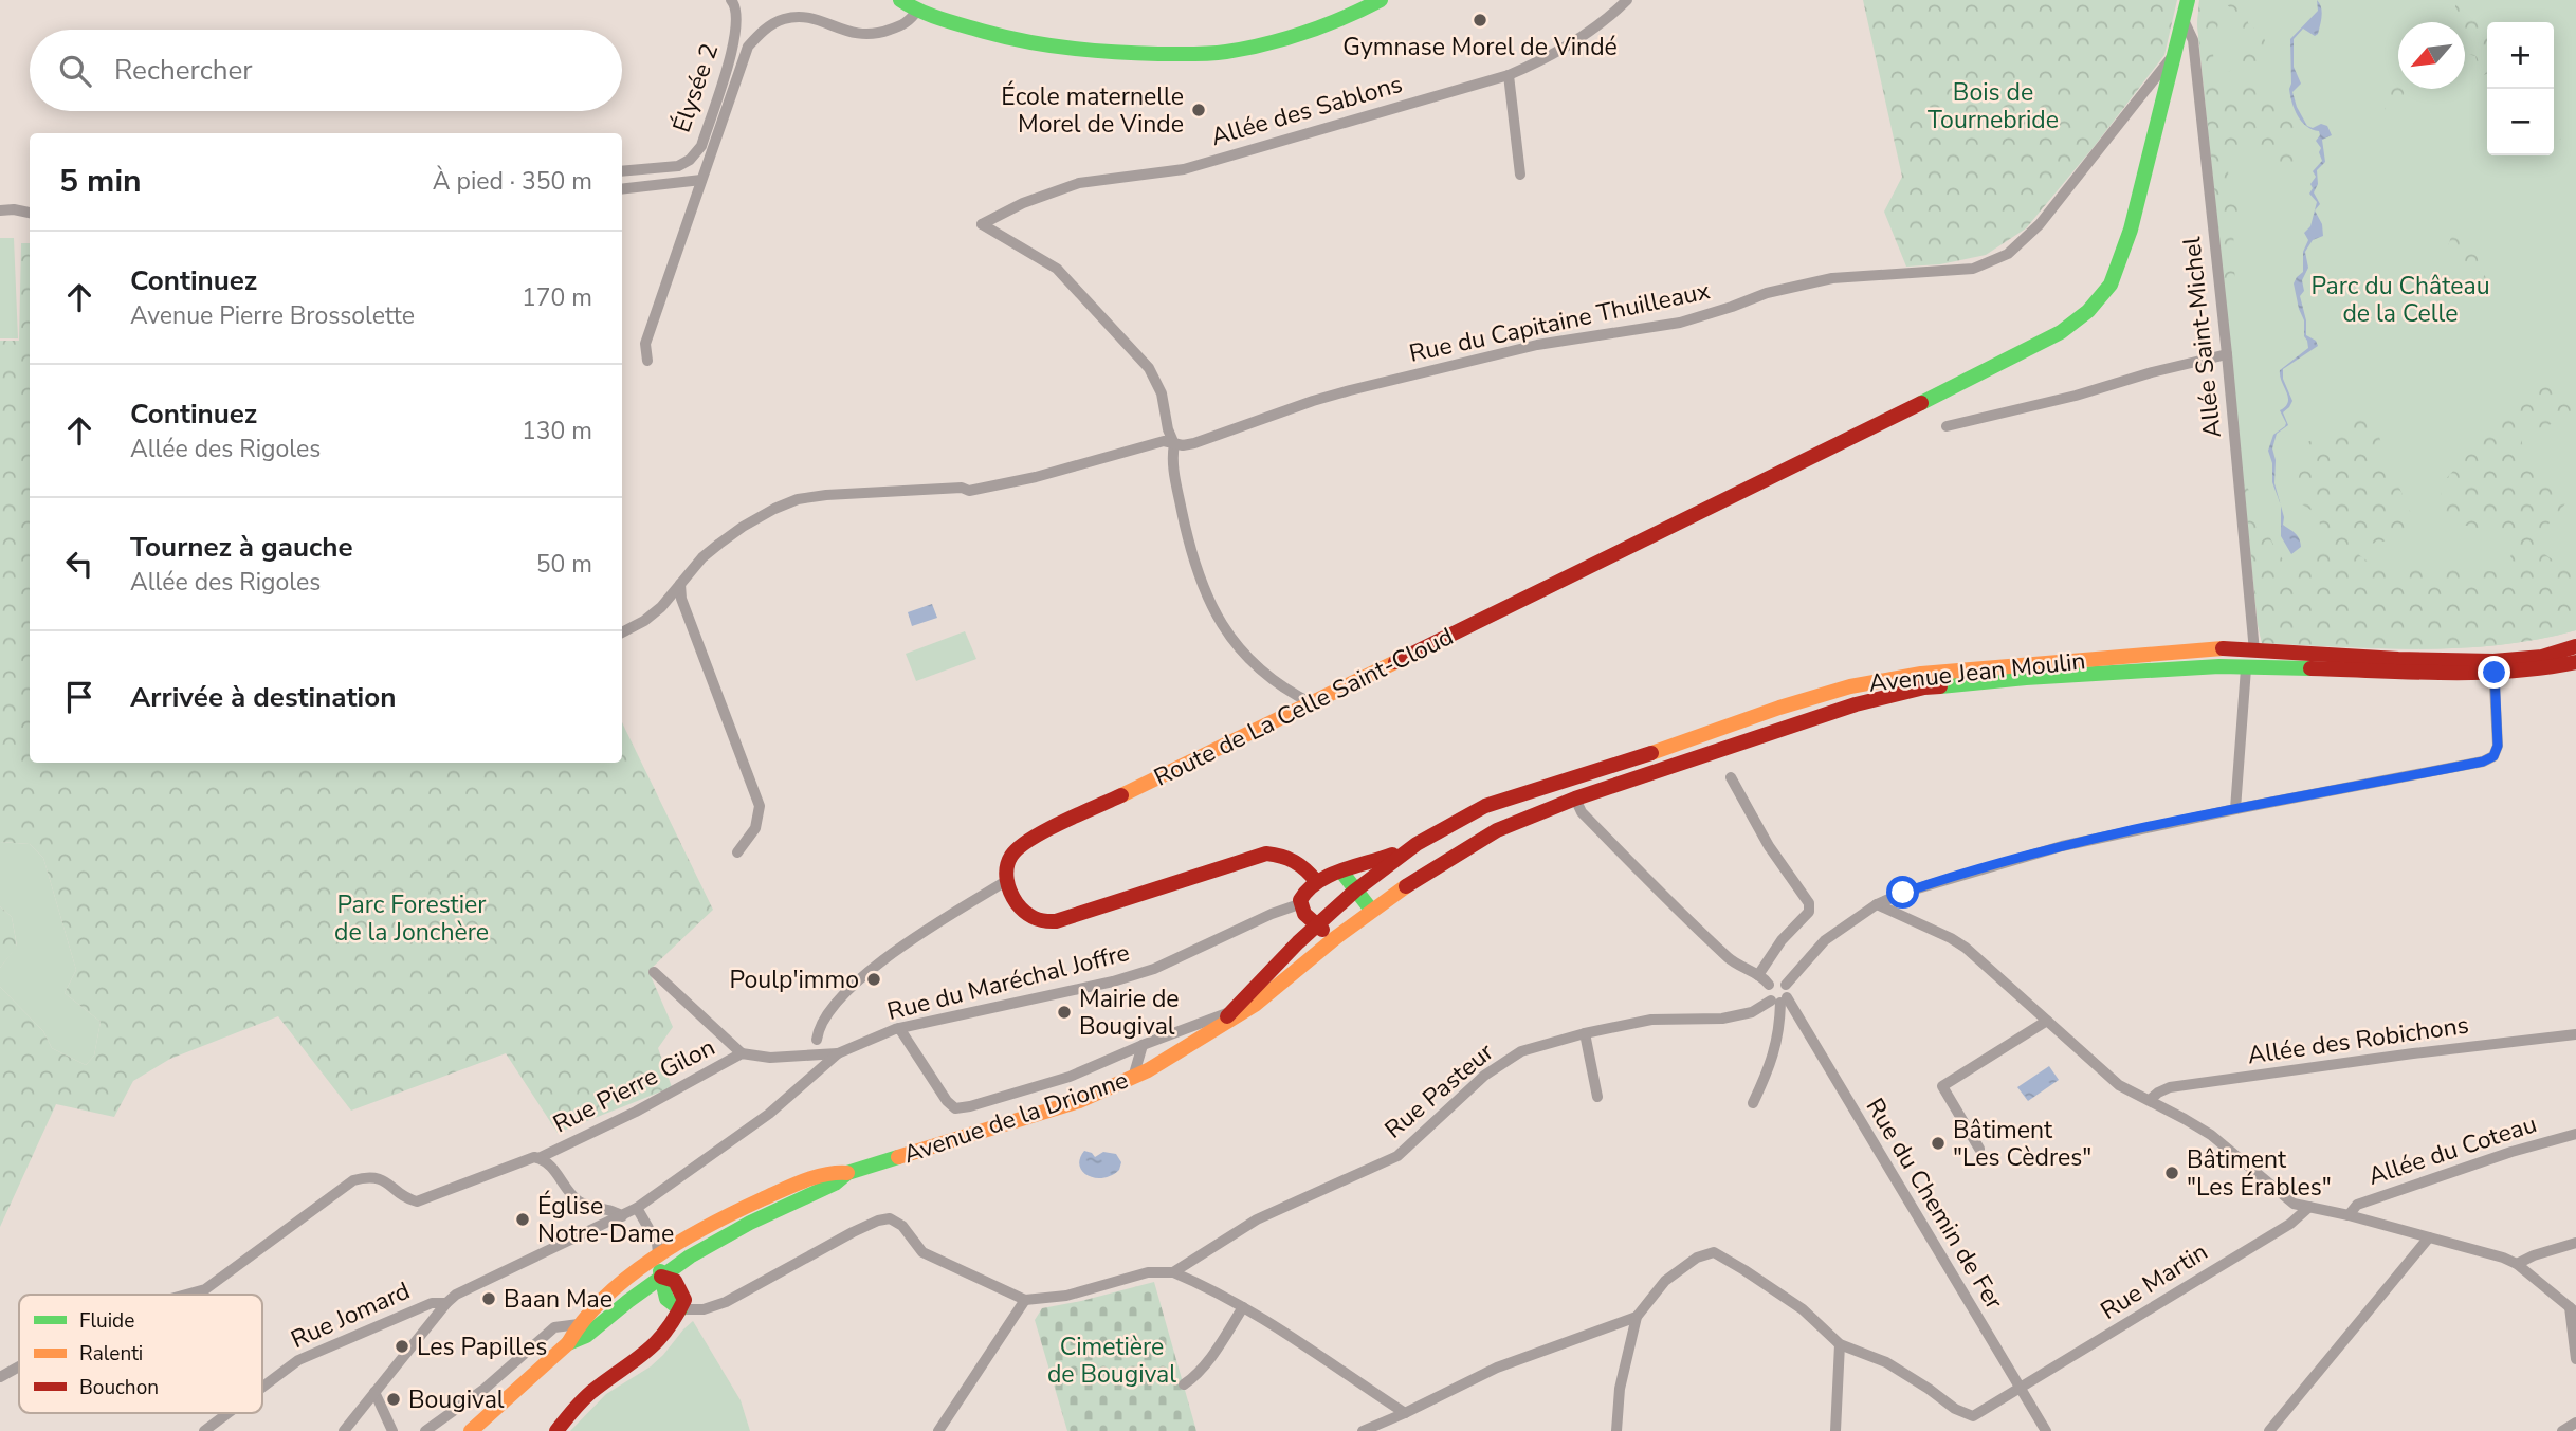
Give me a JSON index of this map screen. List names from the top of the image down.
{
  "streets": {
    "main road": ["Avenue Jean Moulin", "Route de La Celle Saint-Cloud", "Avenue de la Drionne"],
    "street": [
      "Élysée 2",
      "Allée des Sablons",
      "Rue du Capitaine Thuilleaux",
      "Allée Saint-Michel",
      "Rue du Maréchal Joffre",
      "Allée des Robichons",
      "Rue Pierre Gilon",
      "Rue Pasteur",
      "Allée du Coteau",
      "Rue du Chemin de Fer",
      "Rue Martin",
      "Rue Jomard"
    ]
  },
  "crossings": [
    ["Allée des Sablons", "Rue du Capitaine Thuilleaux"],
    ["Rue du Capitaine Thuilleaux", "Route de La Celle Saint-Cloud"],
    ["Allée Saint-Michel", "Avenue Jean Moulin"],
    ["Allée Saint-Michel", "Route de La Celle Saint-Cloud"],
    ["Avenue Jean Moulin", "Avenue de la Drionne"],
    ["Rue du Maréchal Joffre", "Rue Pierre Gilon"],
    ["Rue du Maréchal Joffre", "Avenue de la Drionne"],
    ["Rue du Maréchal Joffre", "Rue Jomard"],
    ["Rue Pasteur", "Rue du Chemin de Fer"],
    ["Rue du Chemin de Fer", "Rue Martin"]
  ],
  "parks": [
    "Bois de Tournebride",
    "Parc du Château de la Celle",
    "Parc Forestier de la Jonchère",
    "Cimetière de Bougival"
  ],
  "places": [
    "Gymnase Morel de Vindé",
    "École maternelle Morel de Vinde",
    "Poulp'immo",
    "Mairie de Bougival",
    "Bâtiment \"Les Cèdres\"",
    "Bâtiment \"Les Érables\"",
    "Église Notre-Dame",
    "Baan Mae",
    "Les Papilles",
    "Bougival"
  ],
  "legend": ["Fluide", "Ralenti", "Bouchon"],
  "north": "bottom left",
  "page": {
    "map_buttons": ["+", "−"],
    "search": "Rechercher",
    "heading": ["5 min", "À pied · 350 m"],
    "list": [
      ["Continuez", "Avenue Pierre Brossolette", "170 m"],
      ["Continuez", "Allée des Rigoles", "130 m"],
      ["Tournez à gauche", "Allée des Rigoles", "50 m"],
      "Arrivée à destination"
    ]
  }
}
